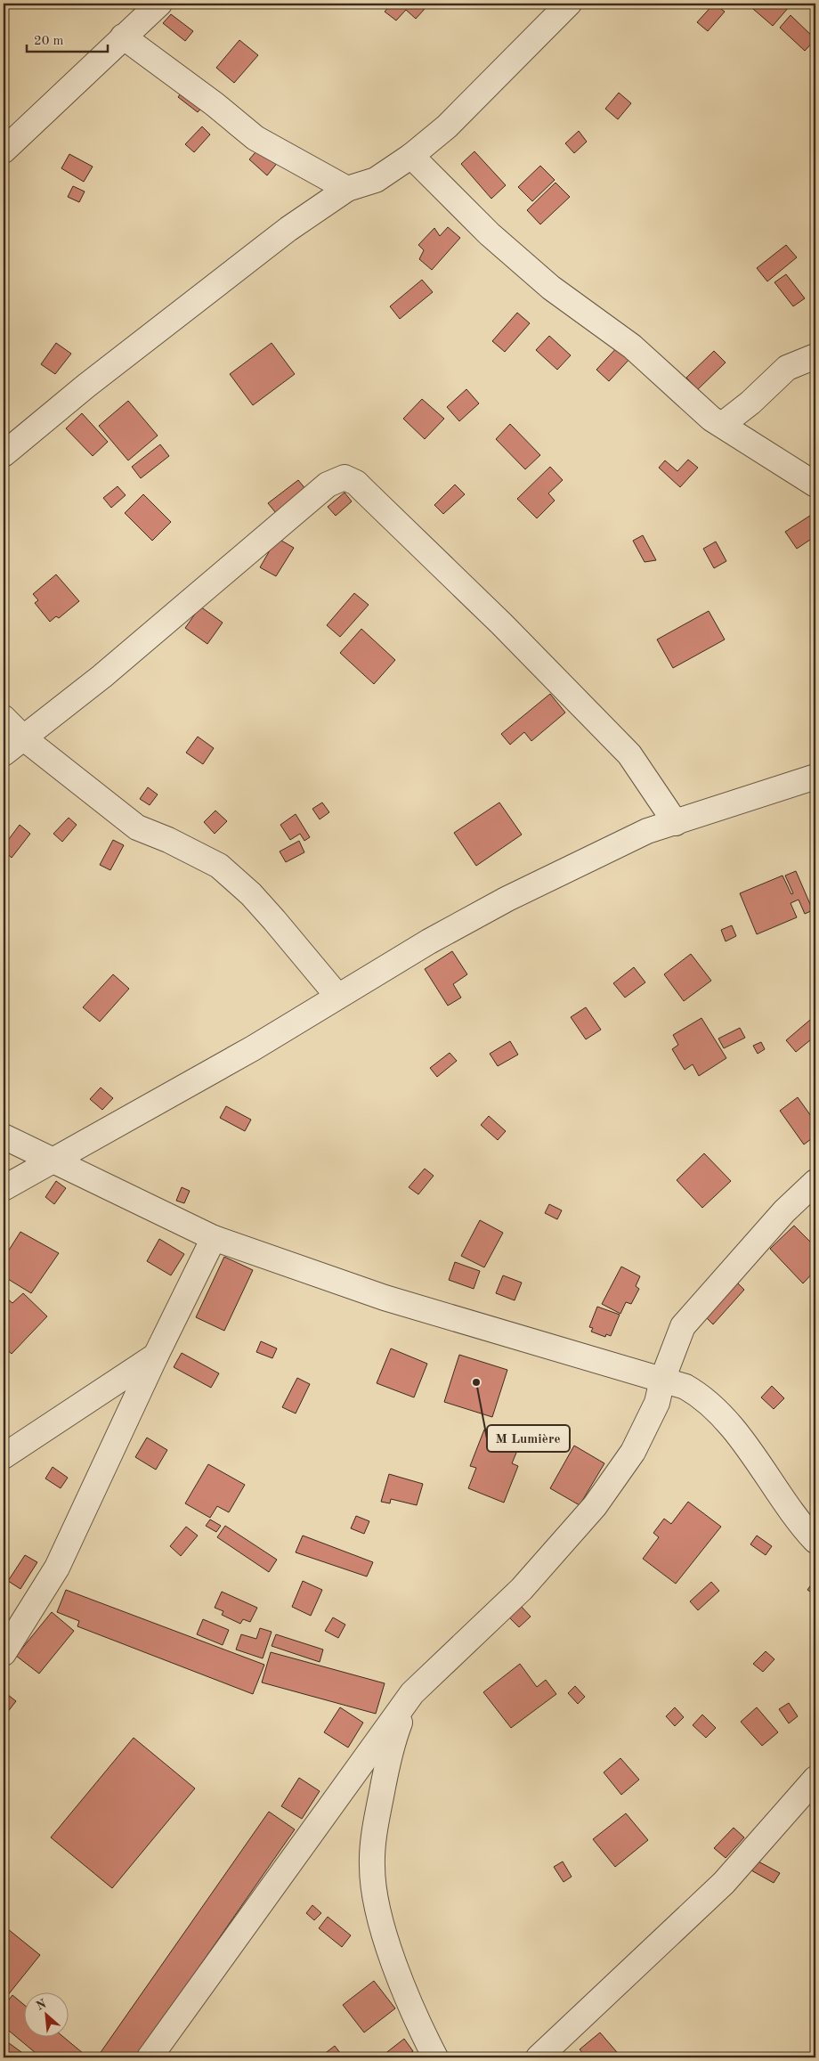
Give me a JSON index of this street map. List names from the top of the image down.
{
  "places": ["M Lumière"],
  "scale_bar": "20 m",
  "north": "top left"
}
